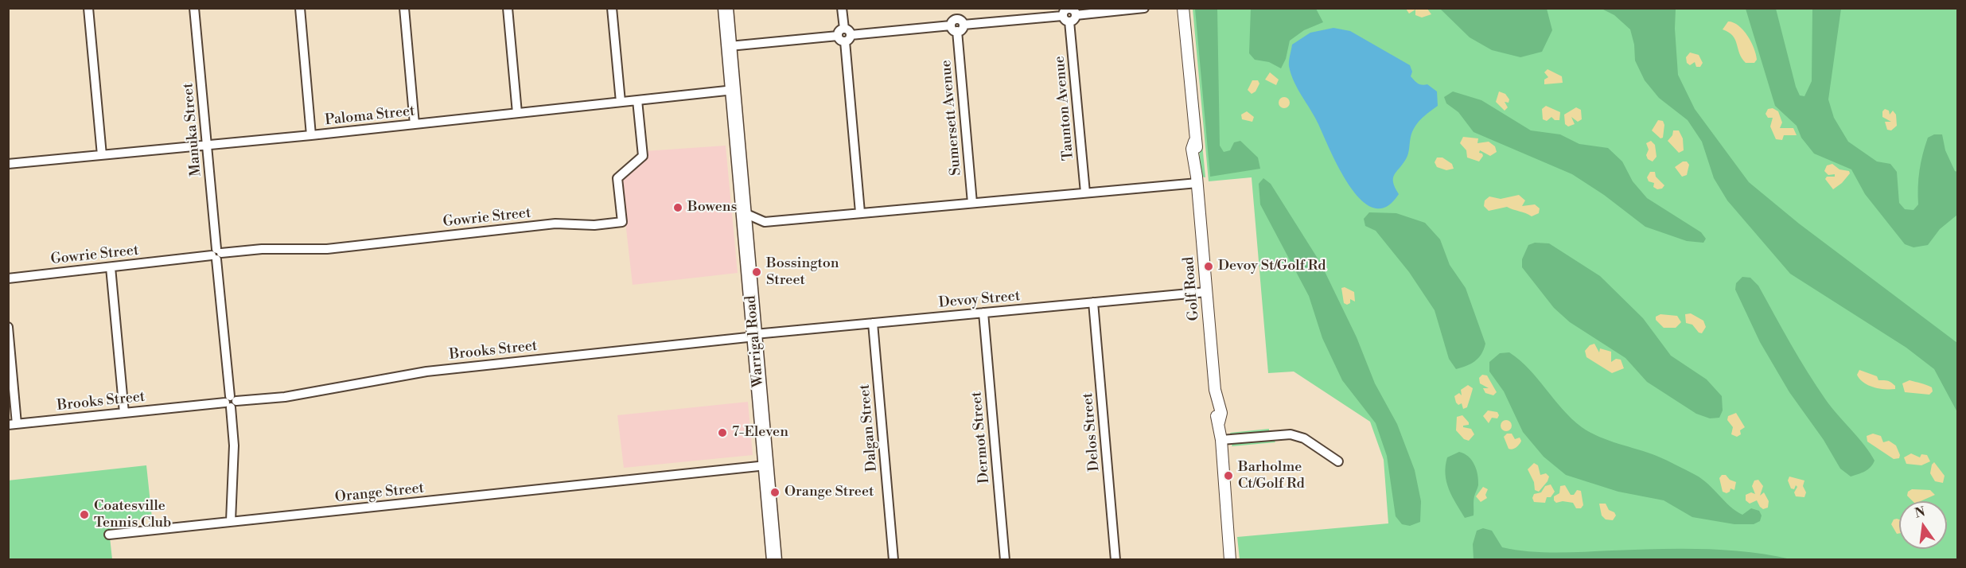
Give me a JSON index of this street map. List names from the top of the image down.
{
  "streets": {
    "highway": ["Warrigal Road"],
    "street": [
      "Taunton Avenue",
      "Paloma Street",
      "Sumersett Avenue",
      "Manuka Street",
      "Gowrie Street",
      "Golf Road",
      "Devoy Street",
      "Brooks Street",
      "Dalgan Street",
      "Delos Street",
      "Dermot Street",
      "Orange Street"
    ]
  },
  "crossings": [
    ["Paloma Street", "Manuka Street"],
    ["Paloma Street", "Gowrie Street"],
    ["Paloma Street", "Warrigal Road"],
    ["Manuka Street", "Gowrie Street"],
    ["Manuka Street", "Brooks Street"],
    ["Manuka Street", "Orange Street"],
    ["Golf Road", "Devoy Street"],
    ["Devoy Street", "Warrigal Road"],
    ["Devoy Street", "Brooks Street"],
    ["Devoy Street", "Dalgan Street"],
    ["Devoy Street", "Delos Street"],
    ["Devoy Street", "Dermot Street"],
    ["Warrigal Road", "Brooks Street"],
    ["Warrigal Road", "Orange Street"]
  ],
  "places": [
    "Bowens",
    "Devoy St/Golf Rd",
    "Bossington Street",
    "7-Eleven",
    "Barholme Ct/Golf Rd",
    "Orange Street",
    "Coatesville Tennis Club"
  ],
  "north": "top"
}
